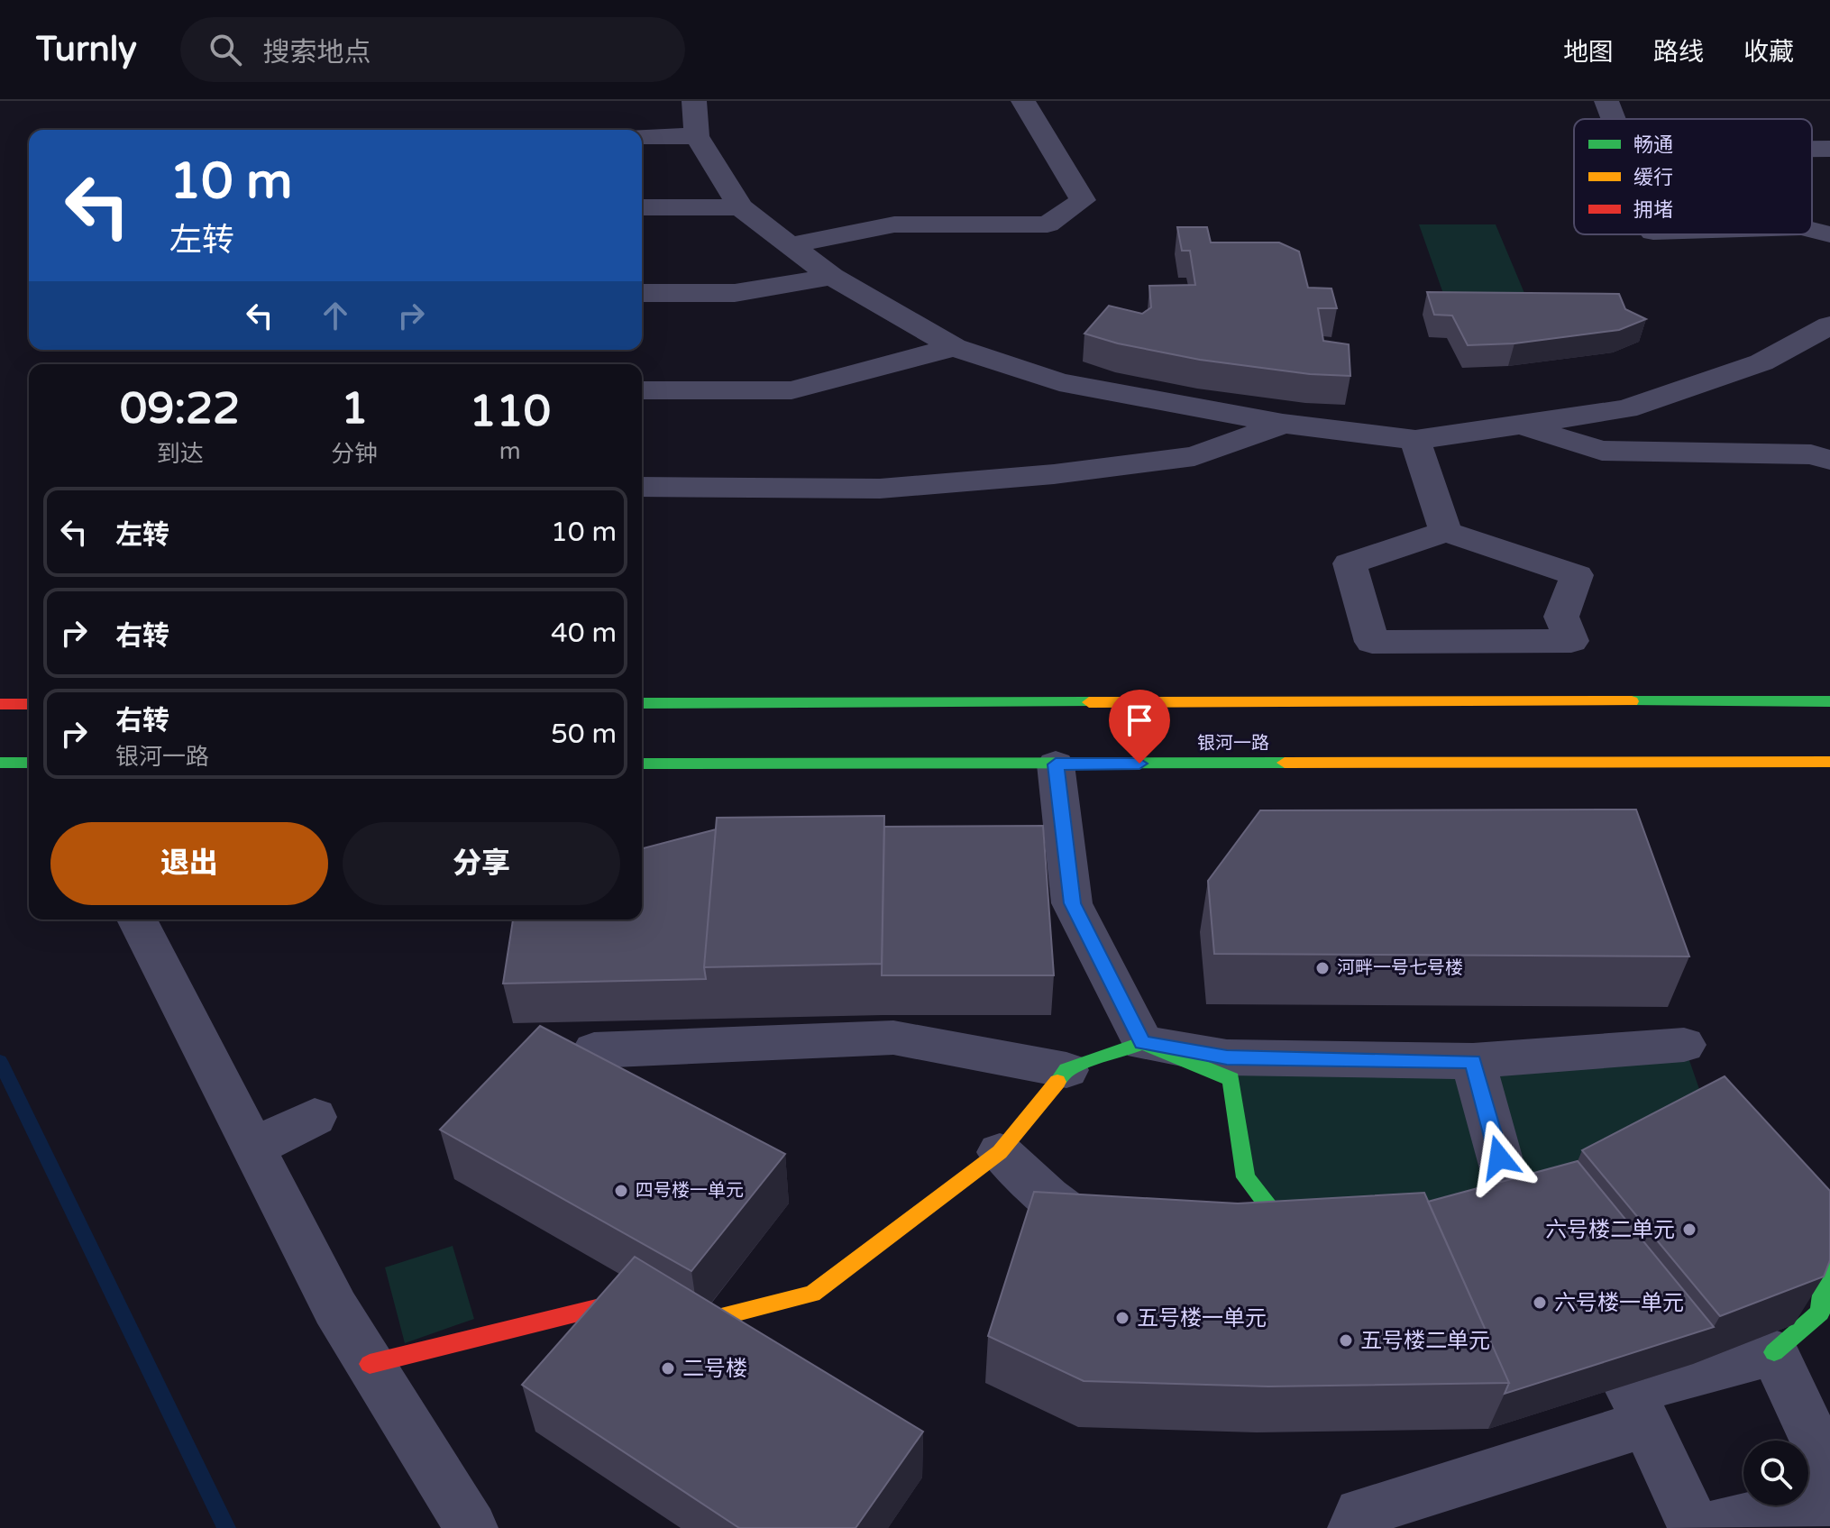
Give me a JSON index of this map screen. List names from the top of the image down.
{
  "streets": {
    "main road": ["银河一路"]
  },
  "places": [
    "河畔一号七号楼",
    "四号楼一单元",
    "六号楼二单元",
    "六号楼一单元",
    "五号楼一单元",
    "五号楼二单元",
    "二号楼"
  ],
  "legend": ["畅通", "缓行", "拥堵"],
  "page": {
    "header": "Turnly",
    "search": "搜索地点",
    "nav": ["地图", "路线", "收藏"],
    "turn": ["10 m", "左转"],
    "eta": [
      "09:22",
      "到达",
      "1",
      "分钟",
      "110",
      "m"
    ],
    "list": [
      {
        "name": "左转",
        "value": "10 m"
      },
      {
        "name": "右转",
        "value": "40 m"
      },
      {
        "name": "右转",
        "note": "银河一路",
        "value": "50 m"
      }
    ],
    "buttons": ["退出", "分享"]
  }
}
